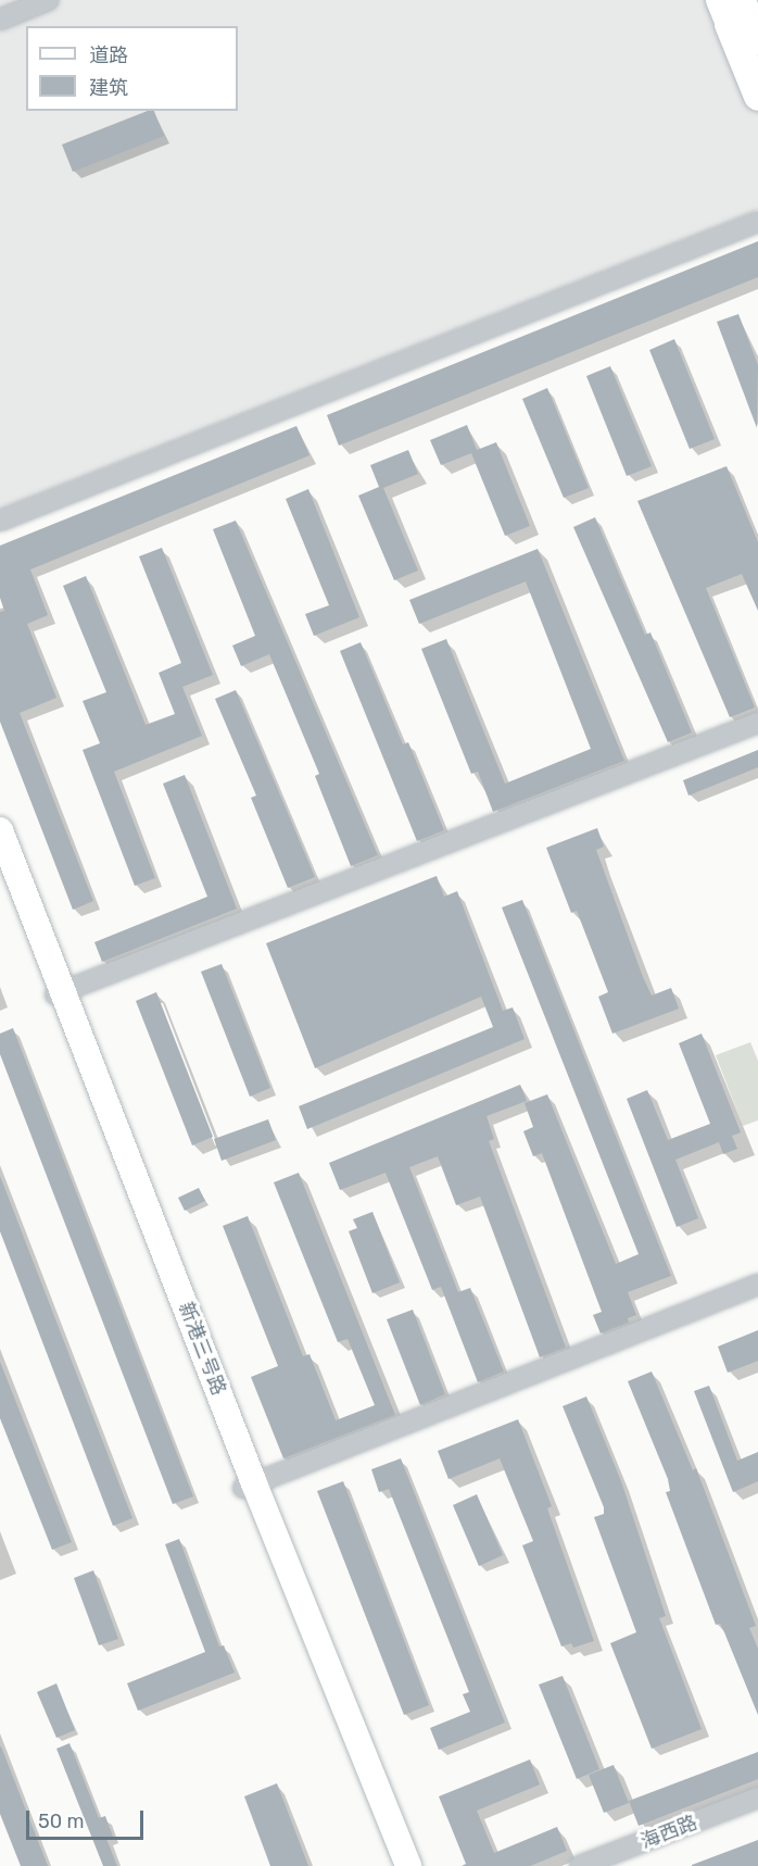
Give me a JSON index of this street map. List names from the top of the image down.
{
  "streets": {
    "street": ["新港三号路", "海西路"]
  },
  "legend": ["道路", "建筑"],
  "scale_bar": "50 m"
}
